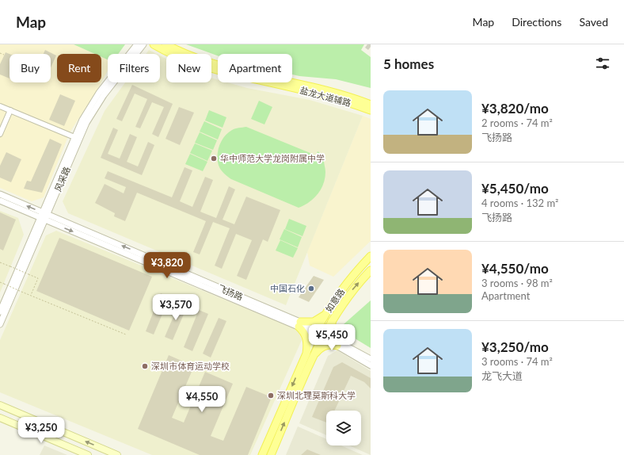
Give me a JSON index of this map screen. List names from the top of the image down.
{
  "streets": {
    "main road": ["盐龙大道辅路", "如意路"],
    "street": ["风采路", "飞扬路"]
  },
  "crossings": [
    ["风采路", "飞扬路"],
    ["飞扬路", "如意路"]
  ],
  "places": [
    "华中师范大学龙岗附属中学",
    "中国石化",
    "深圳市体育运动学校",
    "深圳北理莫斯科大学"
  ],
  "page": {
    "header": "Map",
    "nav": ["Map", "Directions", "Saved"],
    "heading": "5 homes",
    "chip": [
      "Buy",
      "Rent",
      "Filters",
      "New",
      "Apartment"
    ],
    "list": [
      {
        "name": "¥3,820/mo",
        "note": "2 rooms · 74 m² · 飞扬路"
      },
      {
        "name": "¥5,450/mo",
        "note": "4 rooms · 132 m² · 飞扬路"
      },
      {
        "name": "¥4,550/mo",
        "note": "3 rooms · 98 m² · Apartment"
      },
      {
        "name": "¥3,250/mo",
        "note": "3 rooms · 74 m² · 龙飞大道"
      }
    ],
    "price": [
      "¥3,820",
      "¥3,570",
      "¥5,450",
      "¥4,550",
      "¥3,250"
    ]
  }
}
